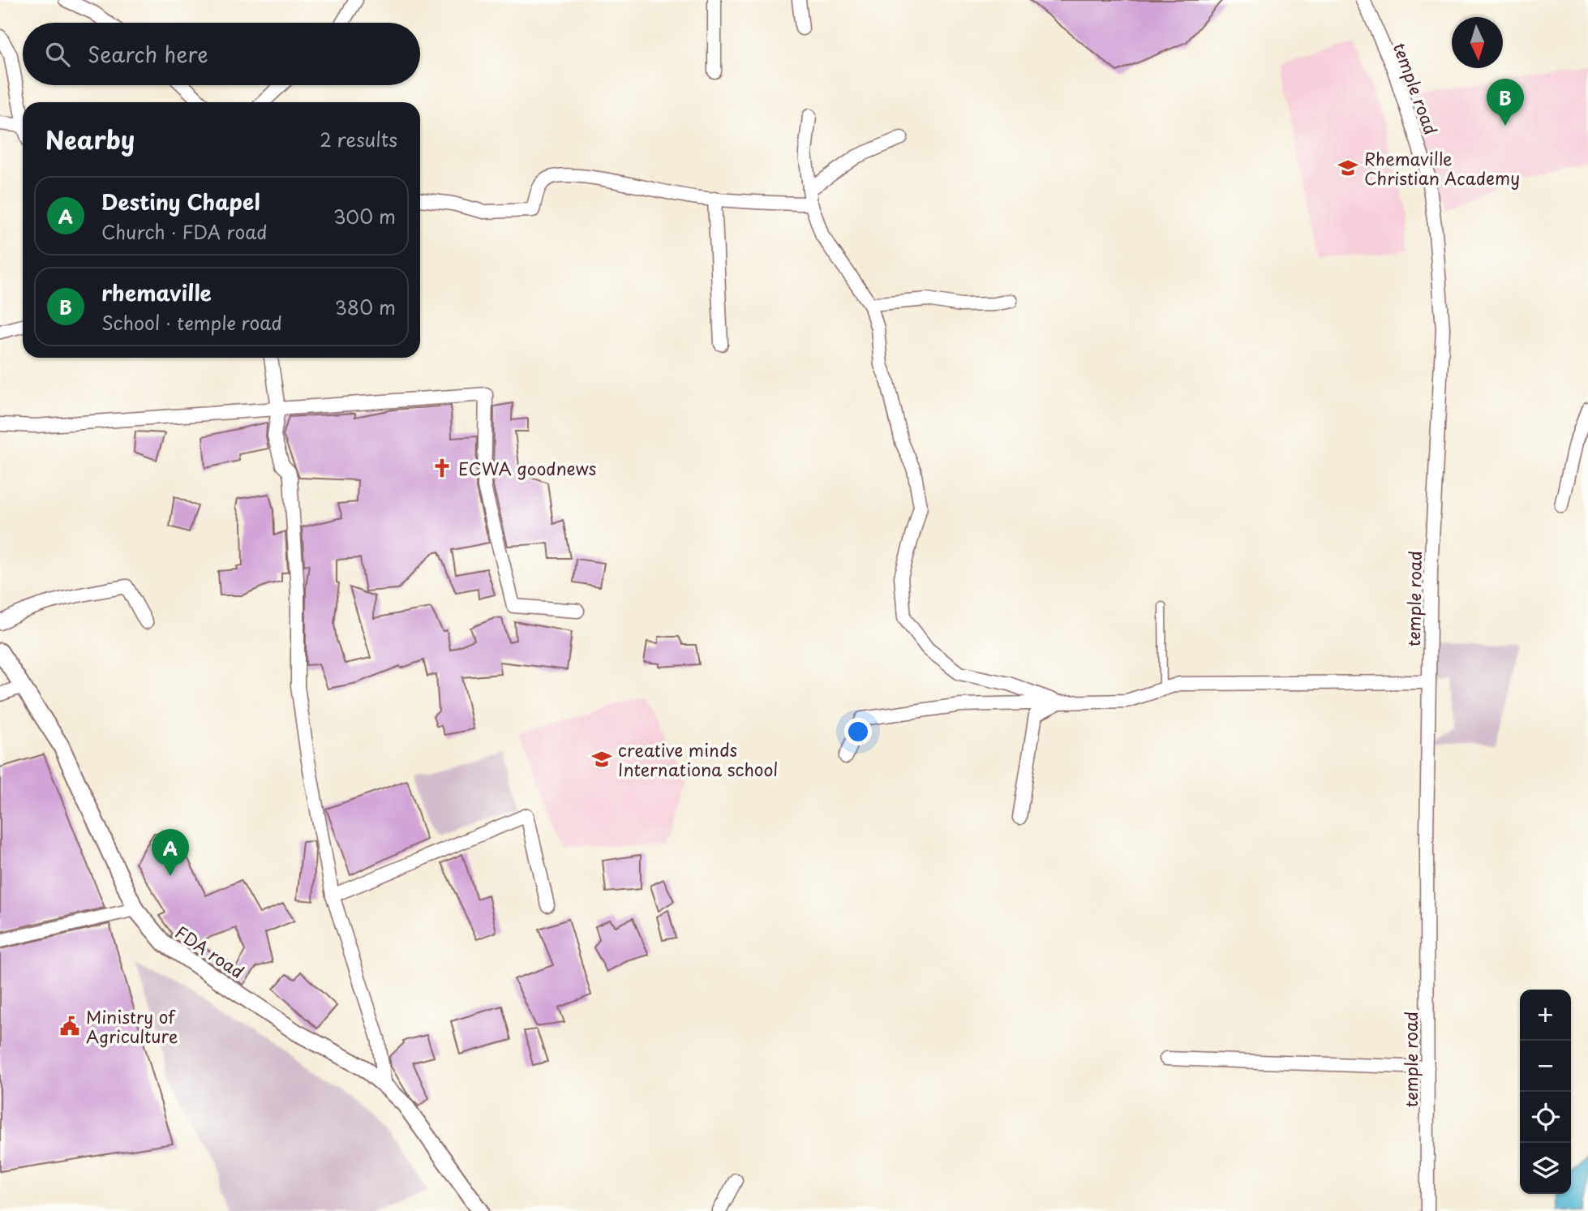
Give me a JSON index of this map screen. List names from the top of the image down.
{
  "streets": {
    "street": ["temple road", "FDA road"]
  },
  "places": {
    "school or university": ["Rhemaville Christian Academy", "creative minds Internationa school"],
    "church": ["ECWA goodnews"],
    "public building": ["Ministry of Agriculture"]
  },
  "north": "bottom",
  "page": {
    "search": "Search here",
    "pins": ["B", "A"],
    "heading": ["Nearby", "2 results"],
    "list": [
      {
        "mark": "A",
        "name": "Destiny Chapel",
        "note": "Church · FDA road",
        "value": "300 m"
      },
      {
        "mark": "B",
        "name": "rhemaville",
        "note": "School · temple road",
        "value": "380 m"
      }
    ],
    "map_buttons": ["+", "−"]
  }
}
